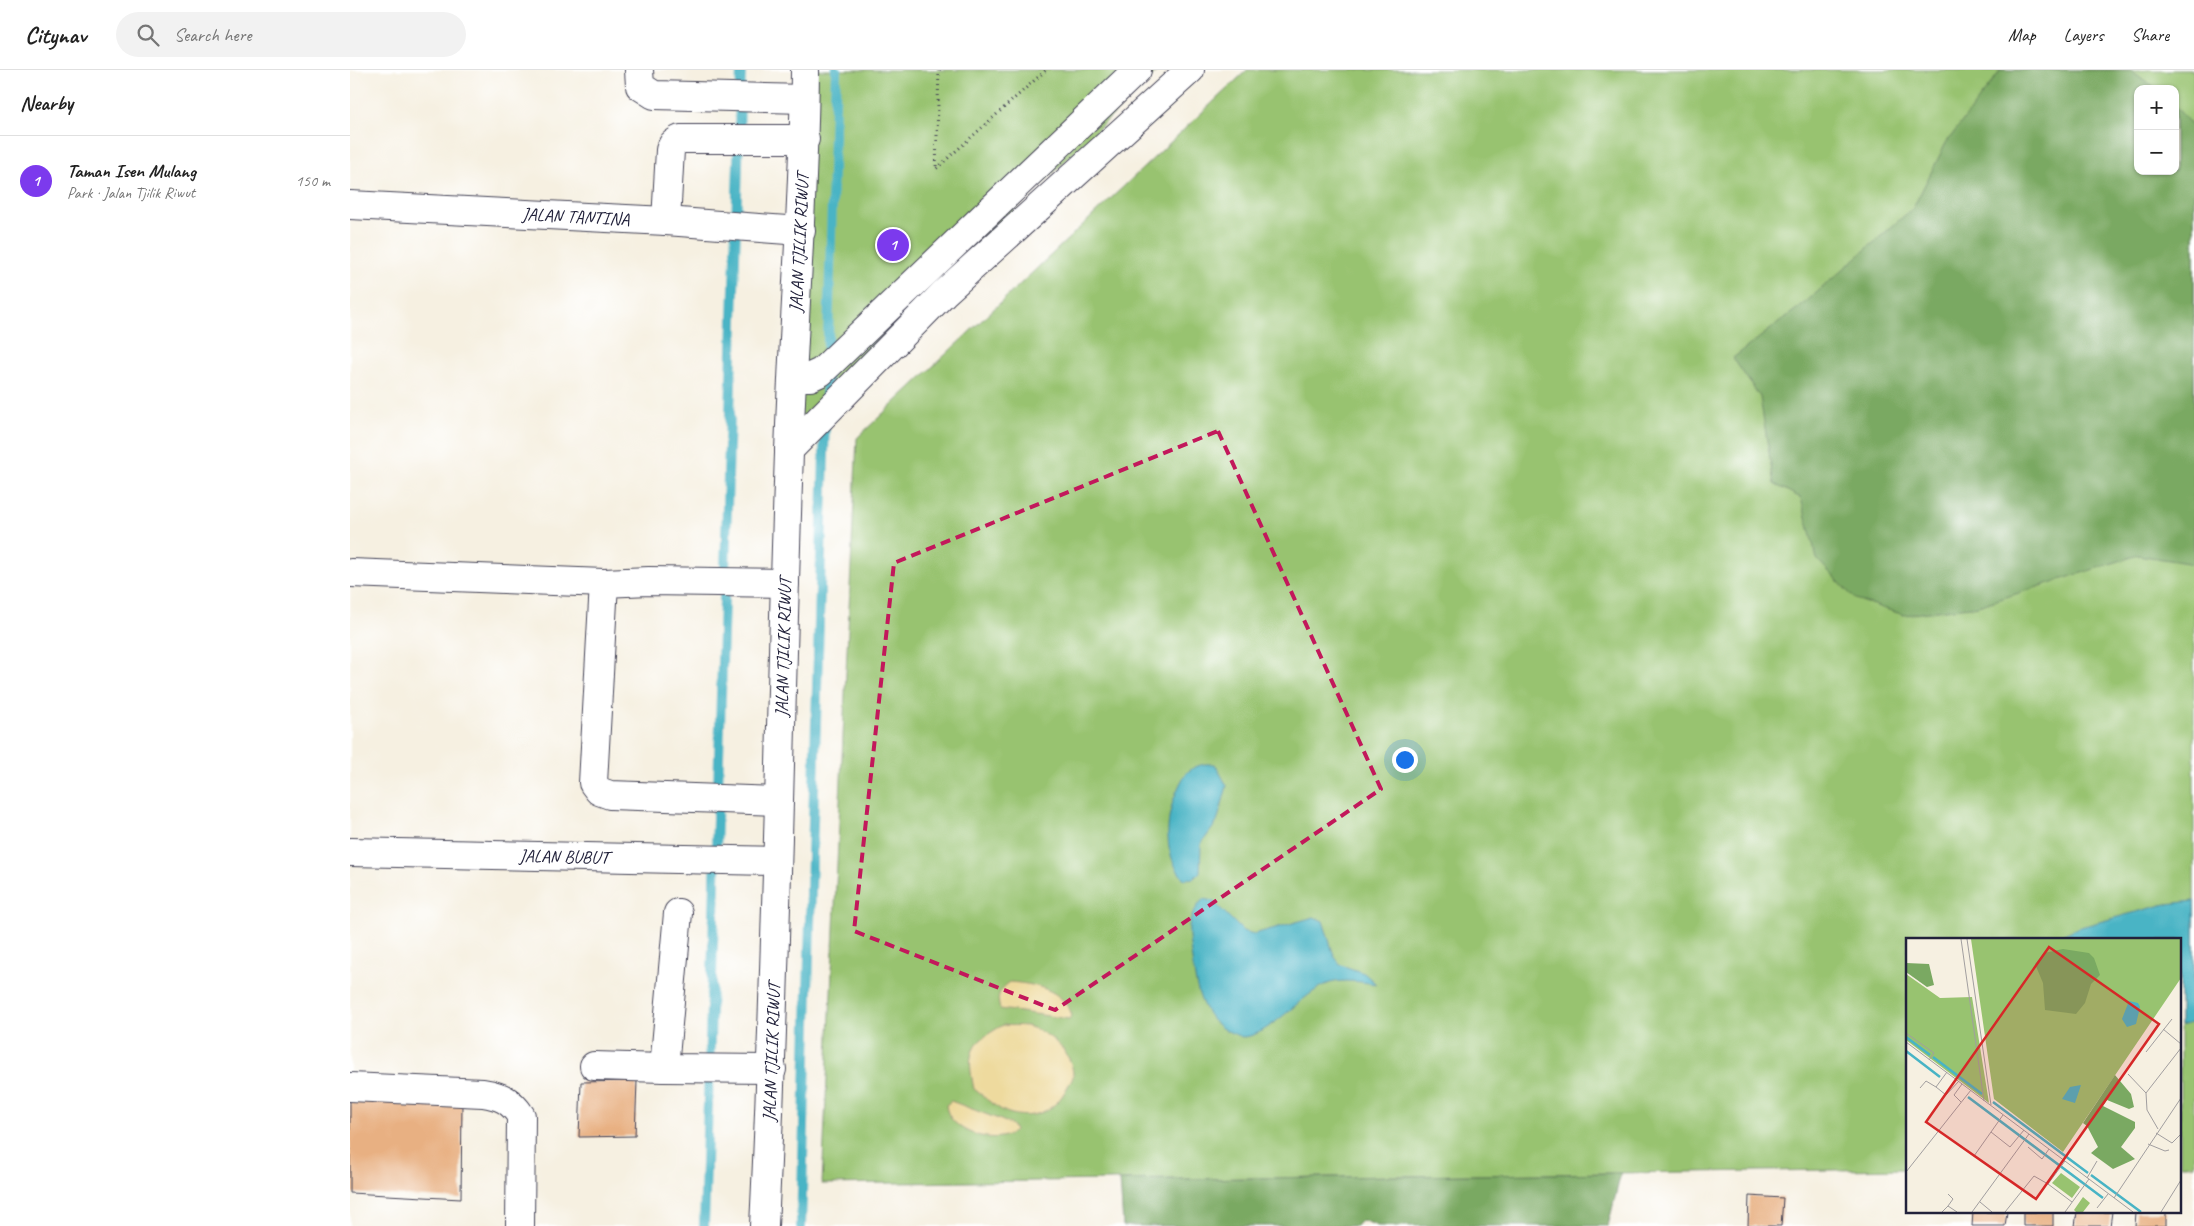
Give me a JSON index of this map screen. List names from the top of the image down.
{
  "streets": {
    "main road": ["JALAN TANTINA", "JALAN TJILIK RIWUT", "JALAN BUBUT"]
  },
  "crossings": [
    ["JALAN TANTINA", "JALAN TJILIK RIWUT"],
    ["JALAN TJILIK RIWUT", "JALAN BUBUT"]
  ],
  "page": {
    "header": "Citynav",
    "search": "Search here",
    "nav": ["Map", "Layers", "Share"],
    "heading": "Nearby",
    "map_buttons": ["+", "−"],
    "list": [
      {
        "mark": "1",
        "name": "Taman Isen Mulang",
        "note": "Park · Jalan Tjilik Riwut",
        "value": "150 m"
      }
    ],
    "pins": "1"
  }
}
